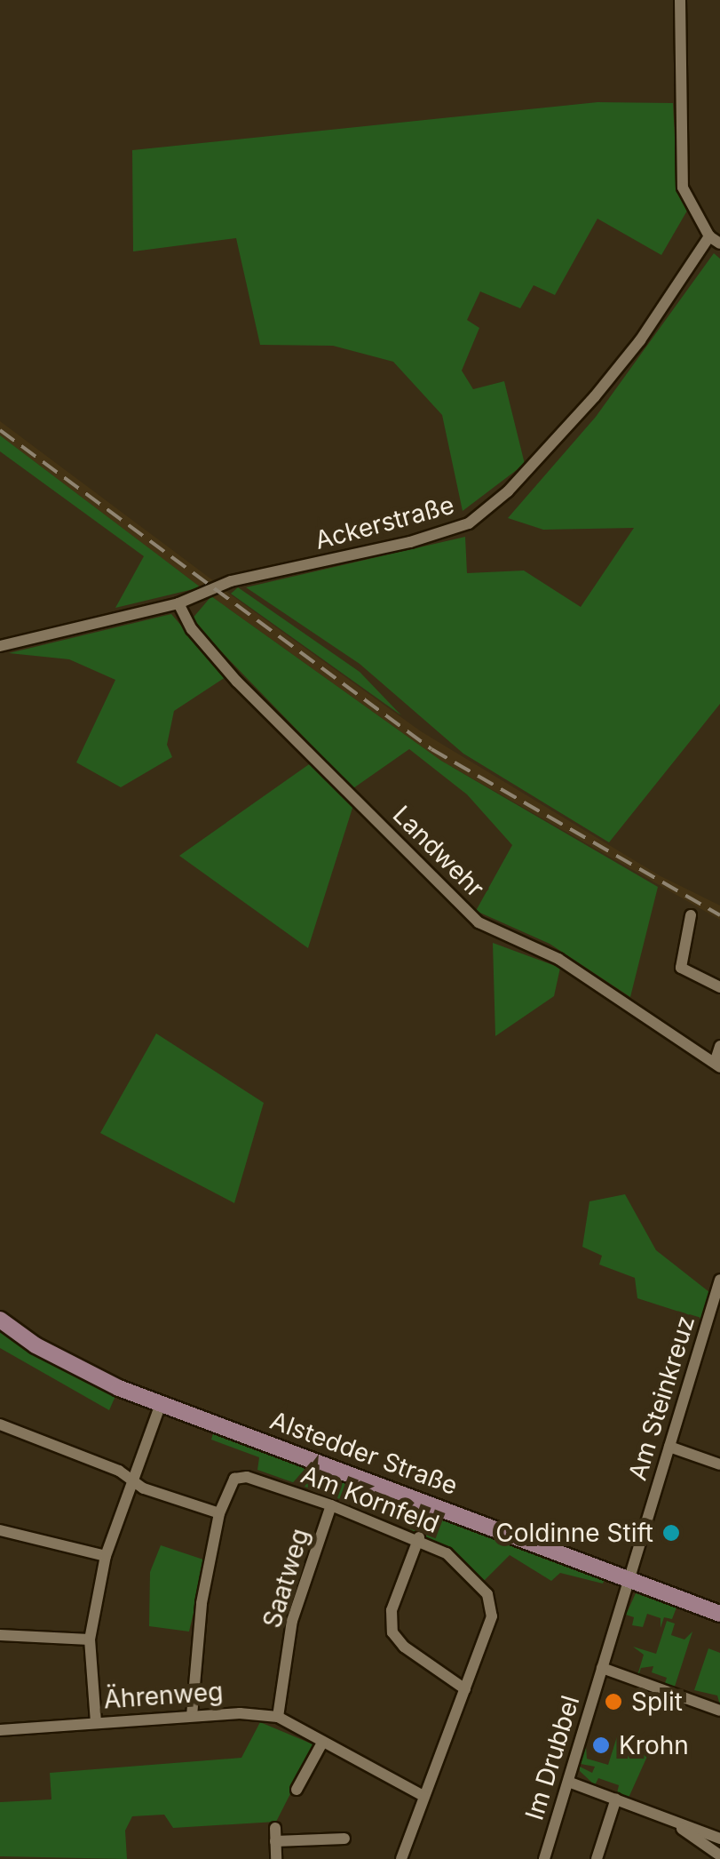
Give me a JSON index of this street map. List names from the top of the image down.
{
  "streets": {
    "street": [
      "Ackerstraße",
      "Landwehr",
      "Am Steinkreuz",
      "Alstedder Straße",
      "Am Kornfeld",
      "Saatweg",
      "Ährenweg",
      "Im Drubbel"
    ]
  },
  "crossings": [
    ["Ackerstraße", "Landwehr"],
    ["Am Steinkreuz", "Alstedder Straße"],
    ["Am Steinkreuz", "Im Drubbel"],
    ["Alstedder Straße", "Im Drubbel"],
    ["Am Kornfeld", "Saatweg"],
    ["Am Kornfeld", "Ährenweg"],
    ["Saatweg", "Ährenweg"]
  ],
  "places": ["Coldinne Stift", "Split", "Krohn"]
}
